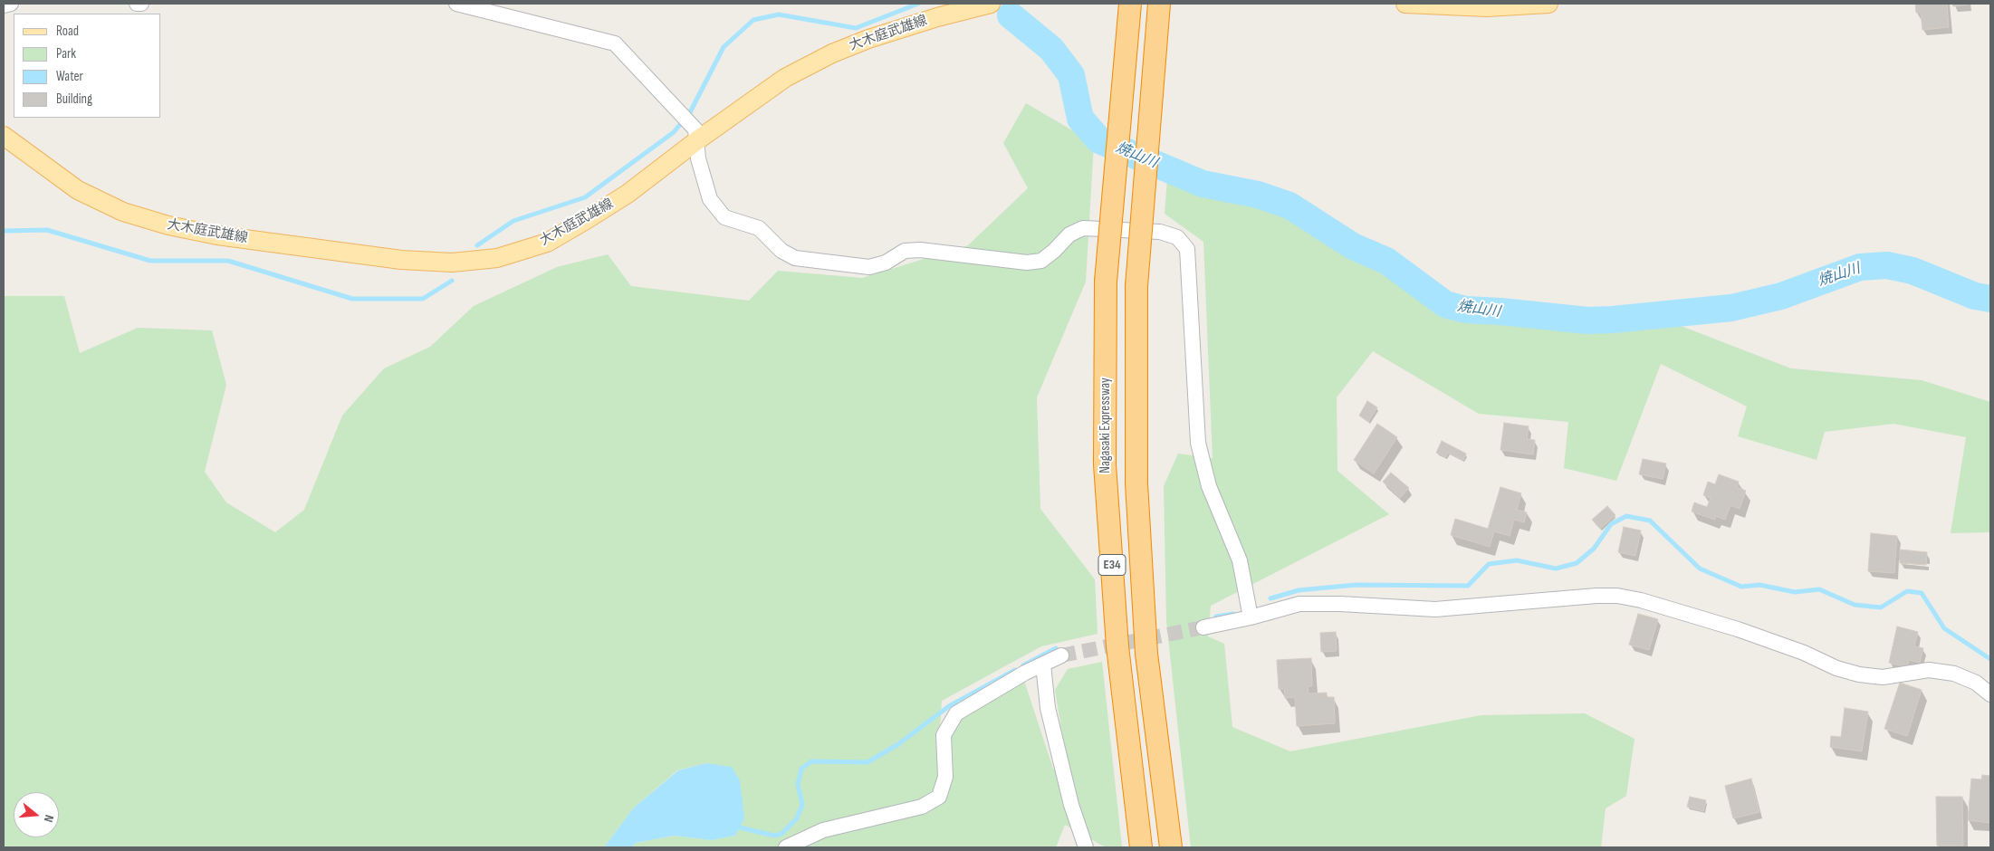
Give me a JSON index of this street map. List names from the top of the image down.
{
  "streets": {
    "highway": ["Nagasaki Expressway", "E34"],
    "main road": ["大木庭武雄線"]
  },
  "water": ["焼山川"],
  "legend": [
    "Road",
    "Park",
    "Water",
    "Building"
  ],
  "north": "right"
}
